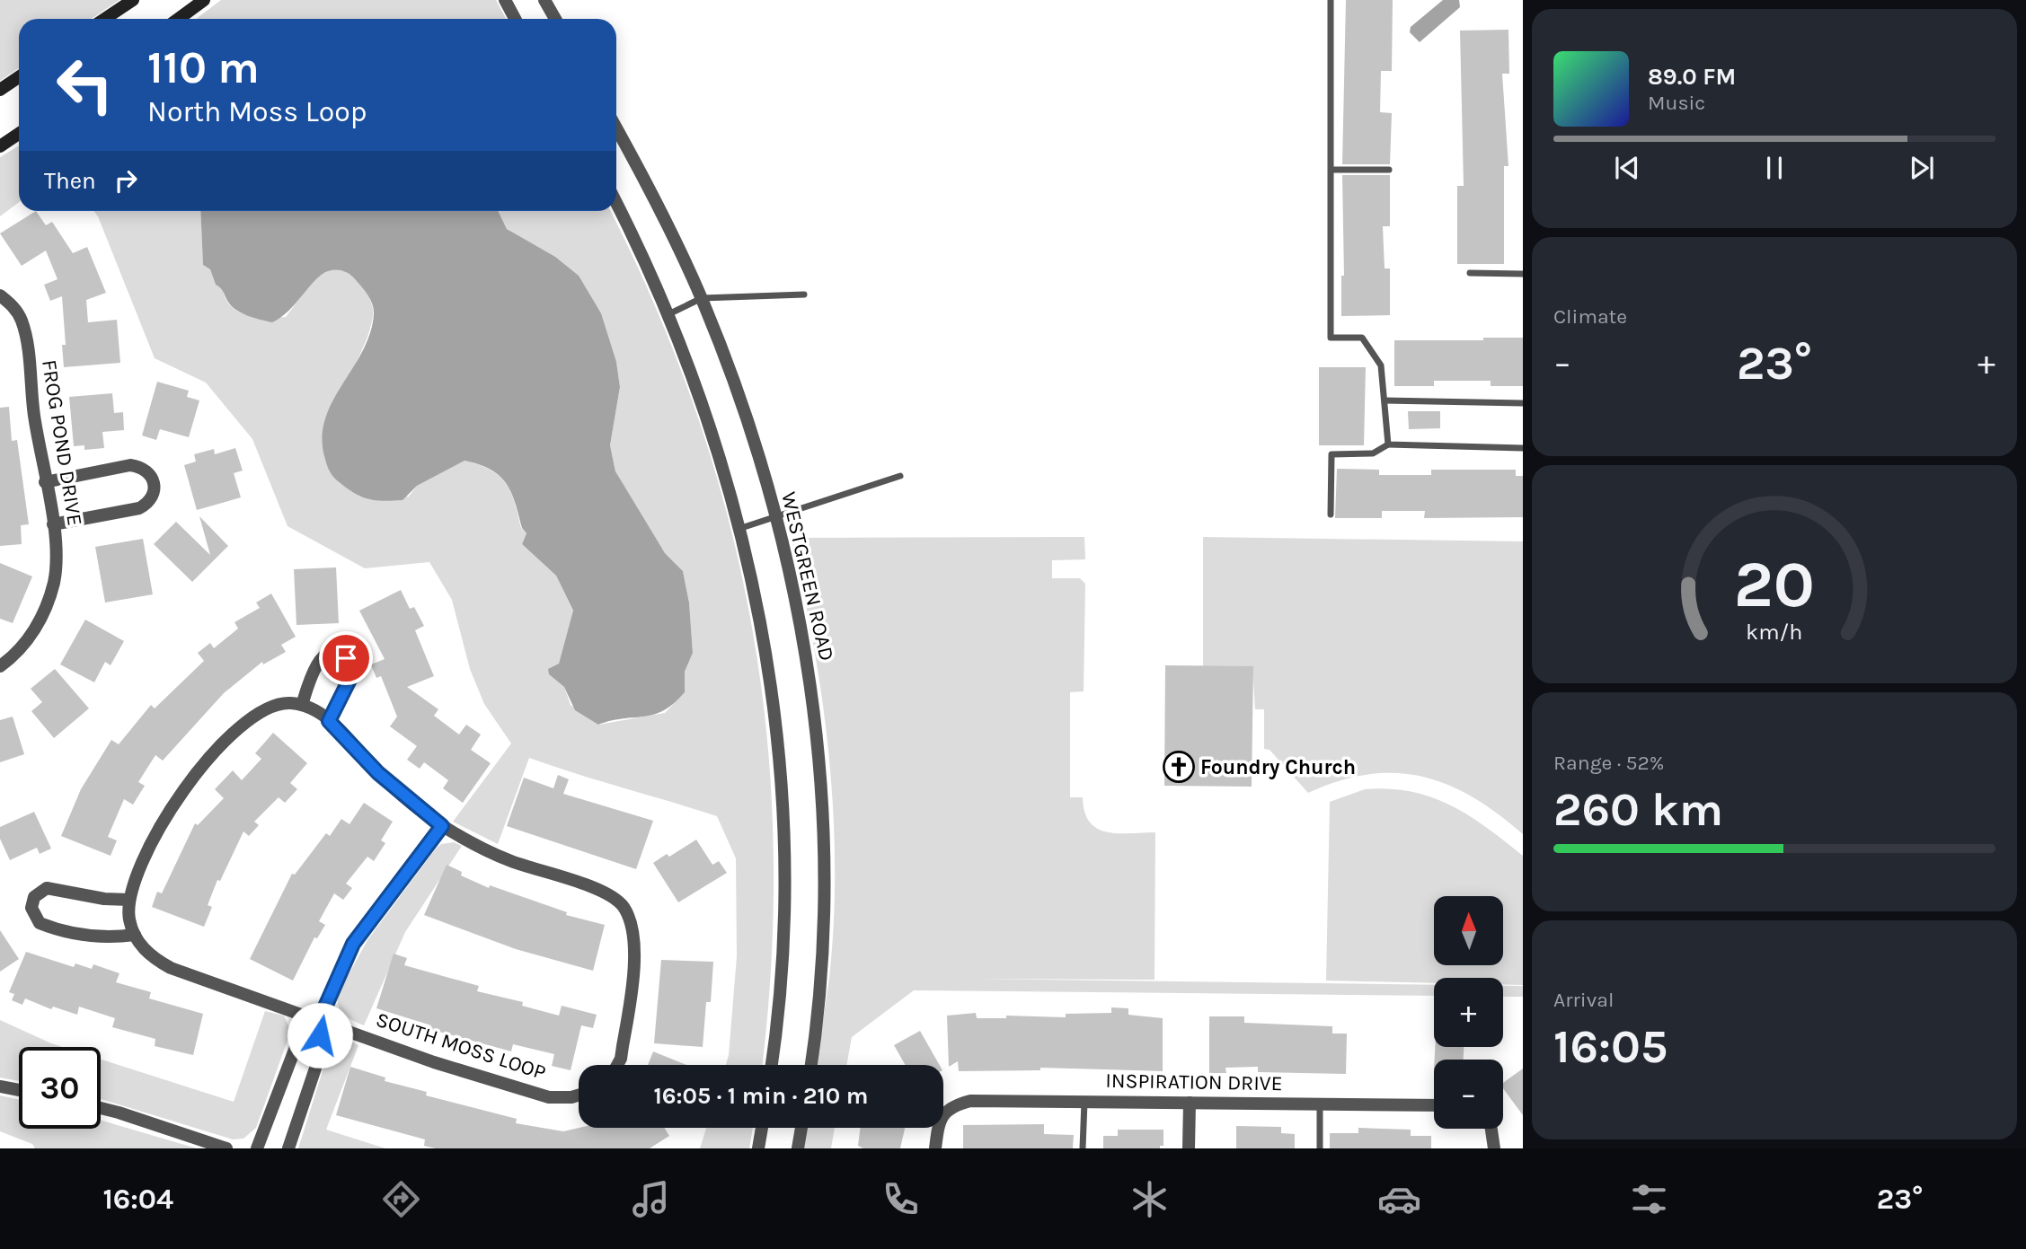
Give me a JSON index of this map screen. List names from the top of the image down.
{
  "streets": {
    "street": [
      "FROG POND DRIVE",
      "WESTGREEN ROAD",
      "SOUTH MOSS LOOP",
      "INSPIRATION DRIVE"
    ]
  },
  "places": {
    "church": ["Foundry Church"]
  },
  "north": "top",
  "page": {
    "turn": ["110 m", "North Moss Loop"],
    "song": ["89.0 FM", "Music"],
    "then": "Then",
    "tile": [
      "Climate",
      ["Range · 52%", "260 km"],
      ["Arrival", "16:05"]
    ],
    "heat": ["−", "23°", "+"],
    "map_buttons": ["+", "−"],
    "limit": "30",
    "trip": "16:05 · 1 min · 210 m",
    "tabs": ["16:04", "23°"],
    "gauge": ["20", "km/h"]
  }
}
